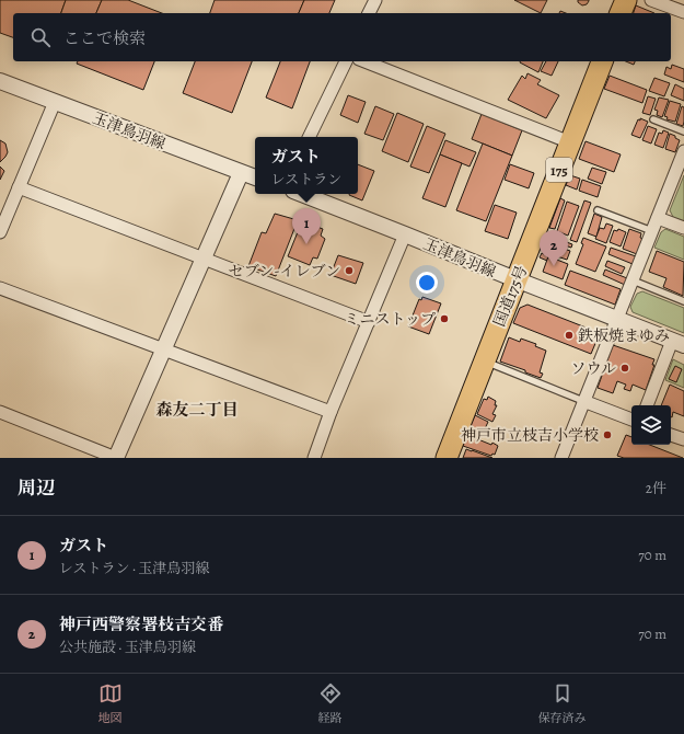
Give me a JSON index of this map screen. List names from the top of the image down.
{
  "streets": {
    "highway": ["175", "国道175号"],
    "street": ["玉津鳥羽線"]
  },
  "crossings": [
    ["玉津鳥羽線", "国道175号"]
  ],
  "districts": ["森友二丁目"],
  "places": [
    "セブン-イレブン",
    "ミニストップ",
    "鉄板焼まゆみ",
    "ソウル",
    "神戸市立枝吉小学校"
  ],
  "page": {
    "search": "ここで検索",
    "popup": ["ガスト", "レストラン"],
    "pins": ["1", "2"],
    "heading": ["周辺", "2件"],
    "list": [
      {
        "mark": "1",
        "name": "ガスト",
        "note": "レストラン · 玉津鳥羽線",
        "value": "70 m"
      },
      {
        "mark": "2",
        "name": "神戸西警察署枝吉交番",
        "note": "公共施設 · 玉津鳥羽線",
        "value": "70 m"
      }
    ],
    "nav": ["地図", "経路", "保存済み"]
  }
}
